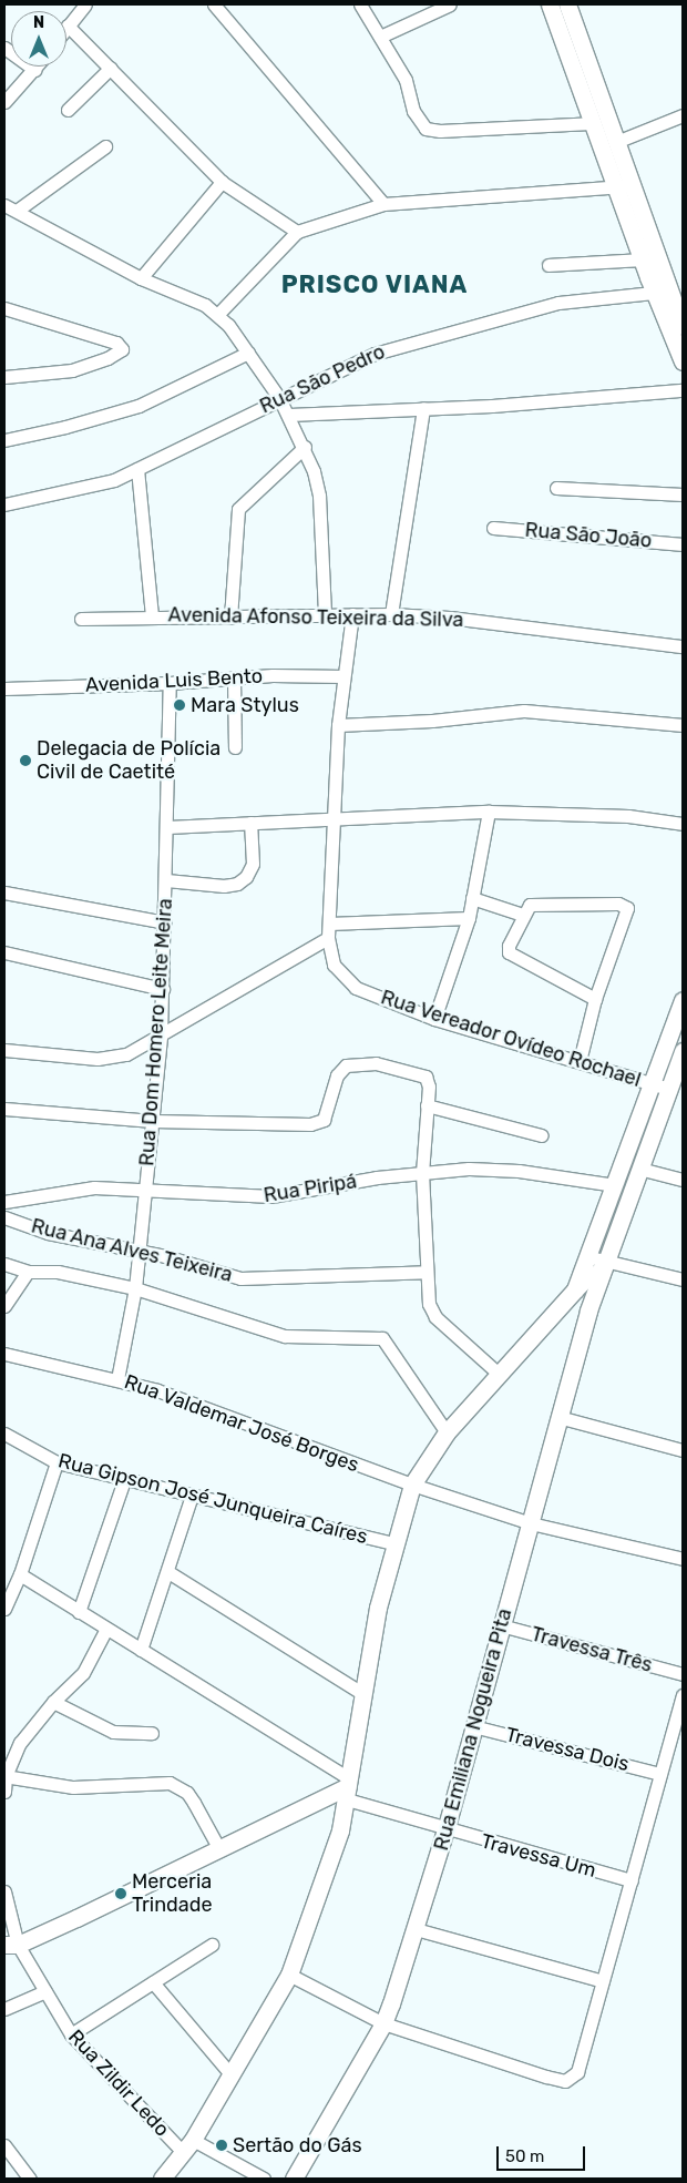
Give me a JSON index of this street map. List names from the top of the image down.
{
  "streets": {
    "street": [
      "Rua São Pedro",
      "Rua São João",
      "Avenida Afonso Teixeira da Silva",
      "Avenida Luis Bento",
      "Rua Dom Homero Leite Meira",
      "Rua Vereador Ovídeo Rochael",
      "Rua Piripá",
      "Rua Ana Alves Teixeira",
      "Rua Valdemar José Borges",
      "Rua Gipson José Junqueira Caíres",
      "Travessa Três",
      "Rua Emiliana Nogueira Pita",
      "Travessa Dois",
      "Travessa Um",
      "Rua Zildir Ledo"
    ]
  },
  "crossings": [
    ["Avenida Afonso Teixeira da Silva", "Rua Vereador Ovídeo Rochael"],
    ["Avenida Luis Bento", "Rua Dom Homero Leite Meira"],
    ["Avenida Luis Bento", "Rua Vereador Ovídeo Rochael"],
    ["Rua Dom Homero Leite Meira", "Rua Piripá"],
    ["Rua Dom Homero Leite Meira", "Rua Ana Alves Teixeira"],
    ["Rua Dom Homero Leite Meira", "Rua Valdemar José Borges"],
    ["Rua Valdemar José Borges", "Rua Emiliana Nogueira Pita"],
    ["Travessa Três", "Rua Emiliana Nogueira Pita"],
    ["Rua Emiliana Nogueira Pita", "Travessa Dois"],
    ["Rua Emiliana Nogueira Pita", "Travessa Um"]
  ],
  "districts": ["PRISCO VIANA"],
  "places": [
    "Mara Stylus",
    "Delegacia de Polícia Civil de Caetité",
    "Merceria Trindade",
    "Sertão do Gás"
  ],
  "scale_bar": "50 m",
  "north": "top"
}
